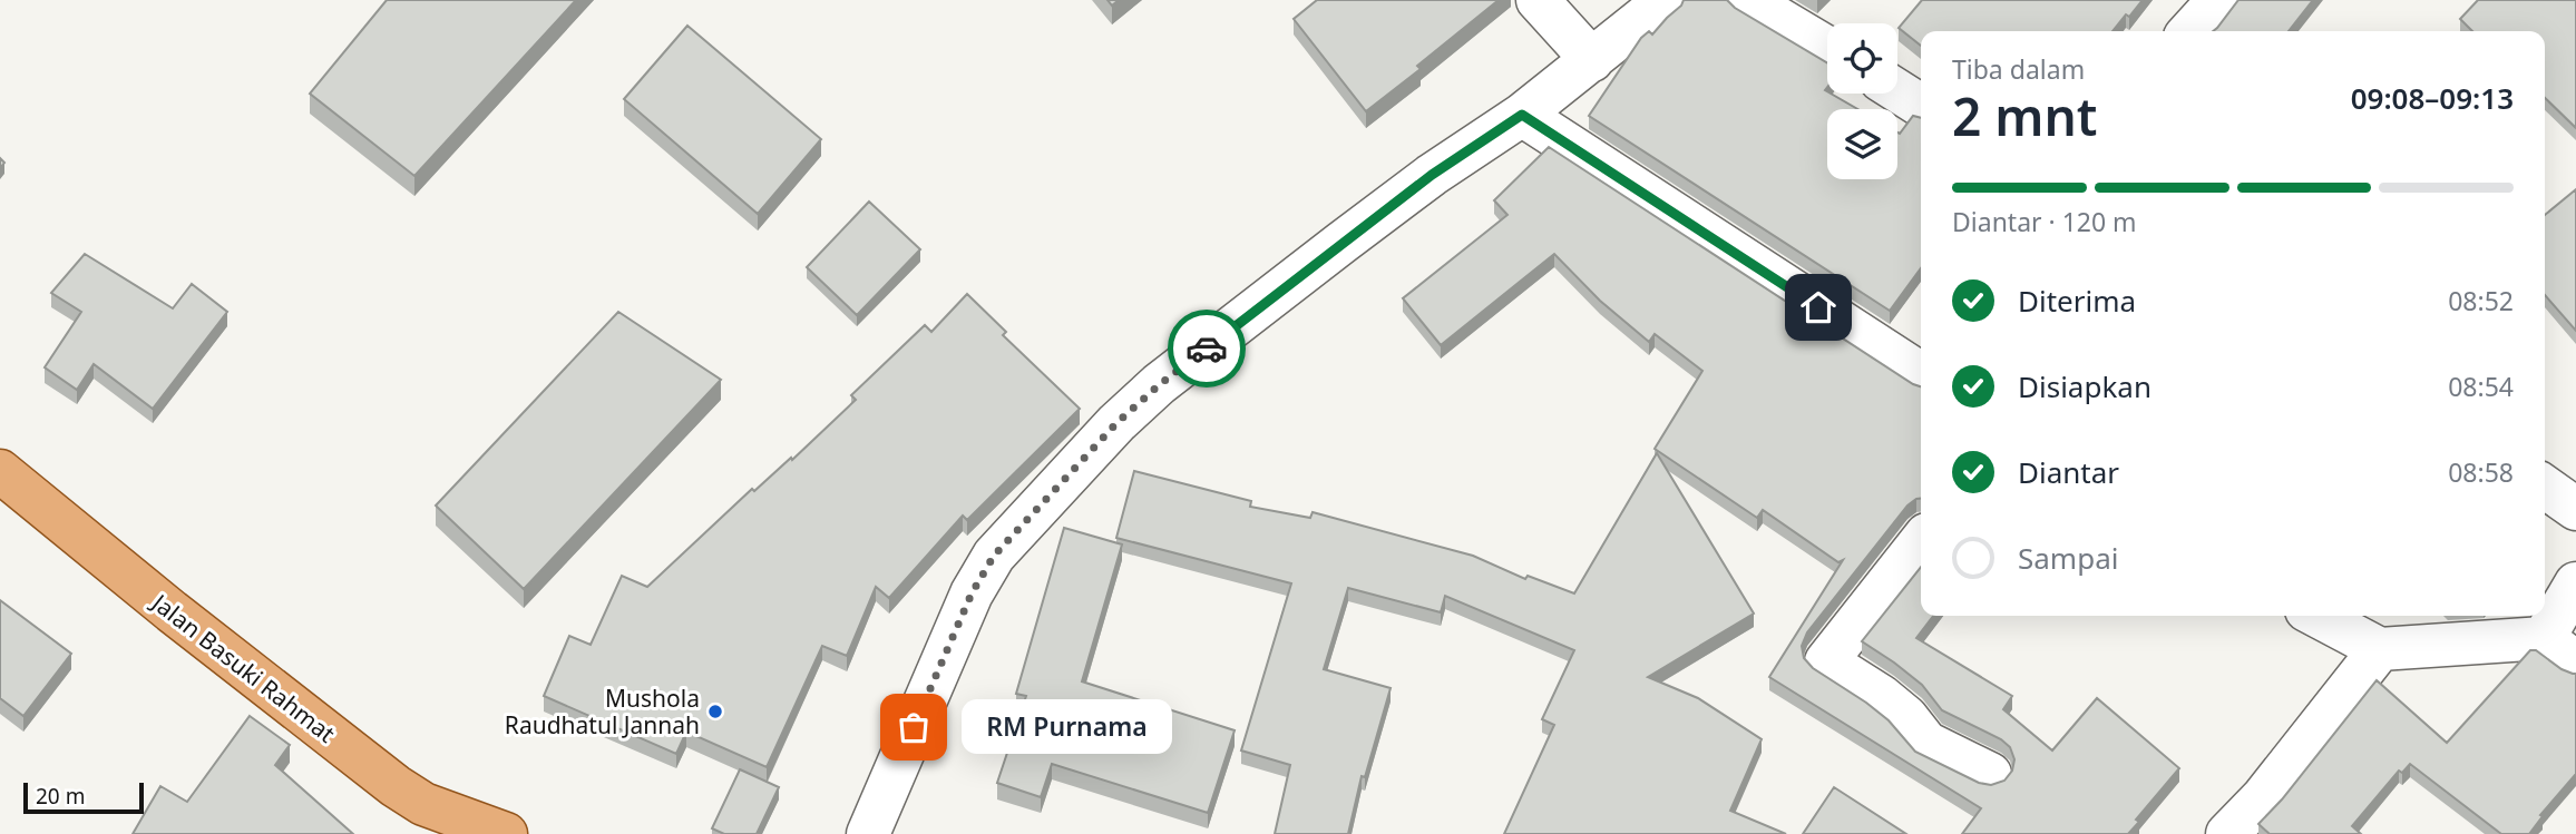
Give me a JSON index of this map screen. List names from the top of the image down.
{
  "streets": {
    "main road": ["Jalan Basuki Rahmat"]
  },
  "places": ["Mushola Raudhatul Jannah", "RM Purnama"],
  "scale_bar": "20 m",
  "page": {
    "heading": ["2 mnt", "Tiba dalam", "09:08–09:13"],
    "bar": "Diantar · 120 m",
    "list": [
      ["Diterima", "08:52"],
      ["Disiapkan", "08:54"],
      ["Diantar", "08:58"],
      "Sampai"
    ],
    "bubble": "RM Purnama",
    "scale": "20 m"
  }
}
